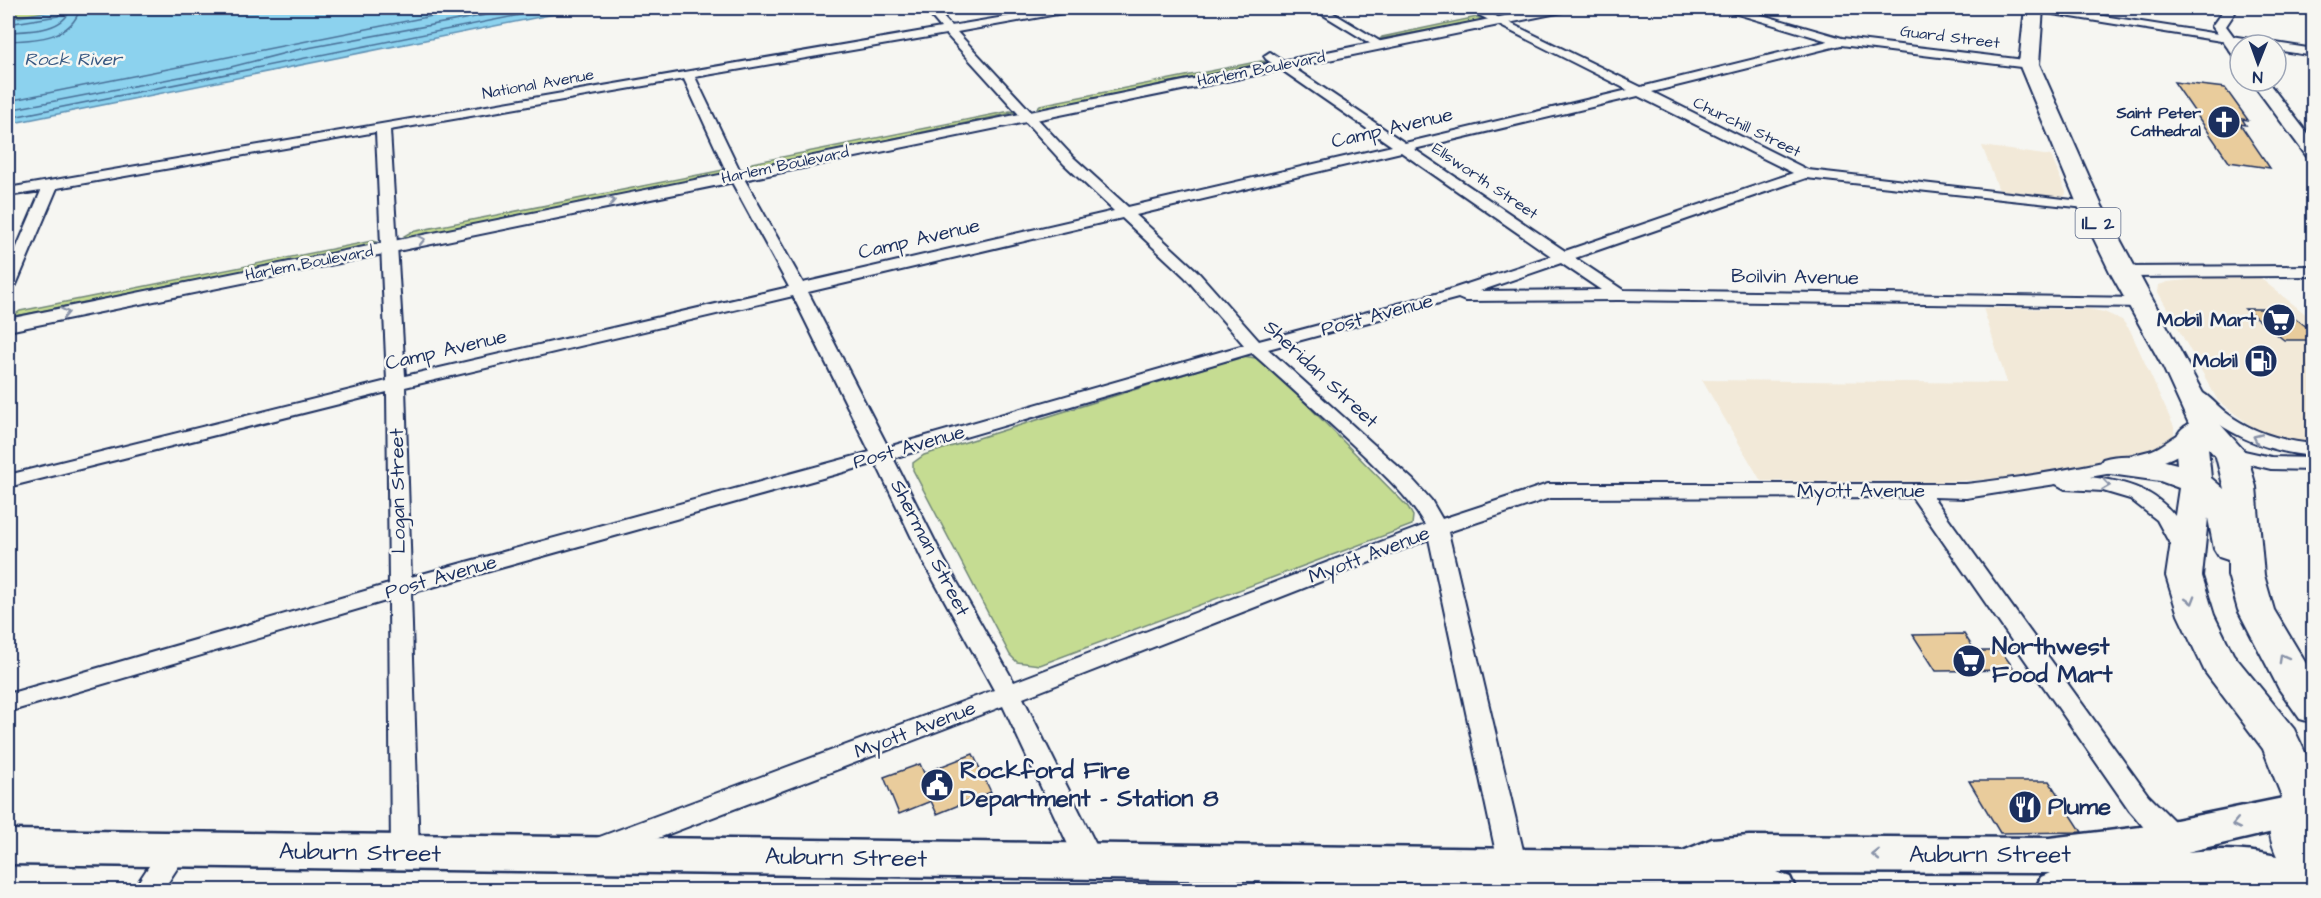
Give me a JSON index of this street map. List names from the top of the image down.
{
  "streets": {
    "main road": ["IL 2", "Auburn Street"],
    "street": [
      "Guard Street",
      "Harlem Boulevard",
      "National Avenue",
      "Churchill Street",
      "Camp Avenue",
      "Ellsworth Street",
      "Boilvin Avenue",
      "Post Avenue",
      "Sheridan Street",
      "Logan Street",
      "Myott Avenue",
      "Sherman Street"
    ]
  },
  "crossings": [
    ["Guard Street", "Camp Avenue"],
    ["Guard Street", "IL 2"],
    ["Harlem Boulevard", "Churchill Street"],
    ["Harlem Boulevard", "Ellsworth Street"],
    ["Harlem Boulevard", "Sheridan Street"],
    ["Harlem Boulevard", "Logan Street"],
    ["Harlem Boulevard", "Sherman Street"],
    ["National Avenue", "Sheridan Street"],
    ["National Avenue", "Logan Street"],
    ["National Avenue", "Sherman Street"],
    ["Churchill Street", "Camp Avenue"],
    ["Churchill Street", "IL 2"],
    ["Churchill Street", "Post Avenue"],
    ["Camp Avenue", "Ellsworth Street"],
    ["Camp Avenue", "Sheridan Street"],
    ["Camp Avenue", "Logan Street"],
    ["Camp Avenue", "Sherman Street"],
    ["Ellsworth Street", "Boilvin Avenue"],
    ["Ellsworth Street", "Post Avenue"],
    ["IL 2", "Boilvin Avenue"],
    ["IL 2", "Myott Avenue"],
    ["IL 2", "Auburn Street"],
    ["Boilvin Avenue", "Post Avenue"],
    ["Post Avenue", "Sheridan Street"],
    ["Post Avenue", "Logan Street"],
    ["Post Avenue", "Sherman Street"],
    ["Sheridan Street", "Myott Avenue"],
    ["Sheridan Street", "Auburn Street"],
    ["Logan Street", "Auburn Street"],
    ["Myott Avenue", "Sherman Street"],
    ["Myott Avenue", "Auburn Street"],
    ["Sherman Street", "Auburn Street"]
  ],
  "water": ["Rock River"],
  "places": {
    "church": ["Saint Peter Cathedral"],
    "supermarket": ["Mobil Mart", "Northwest Food Mart"],
    "fuel station": ["Mobil"],
    "public building": ["Rockford Fire Department - Station 8"],
    "restaurant": ["Plume"]
  },
  "north": "bottom"
}
